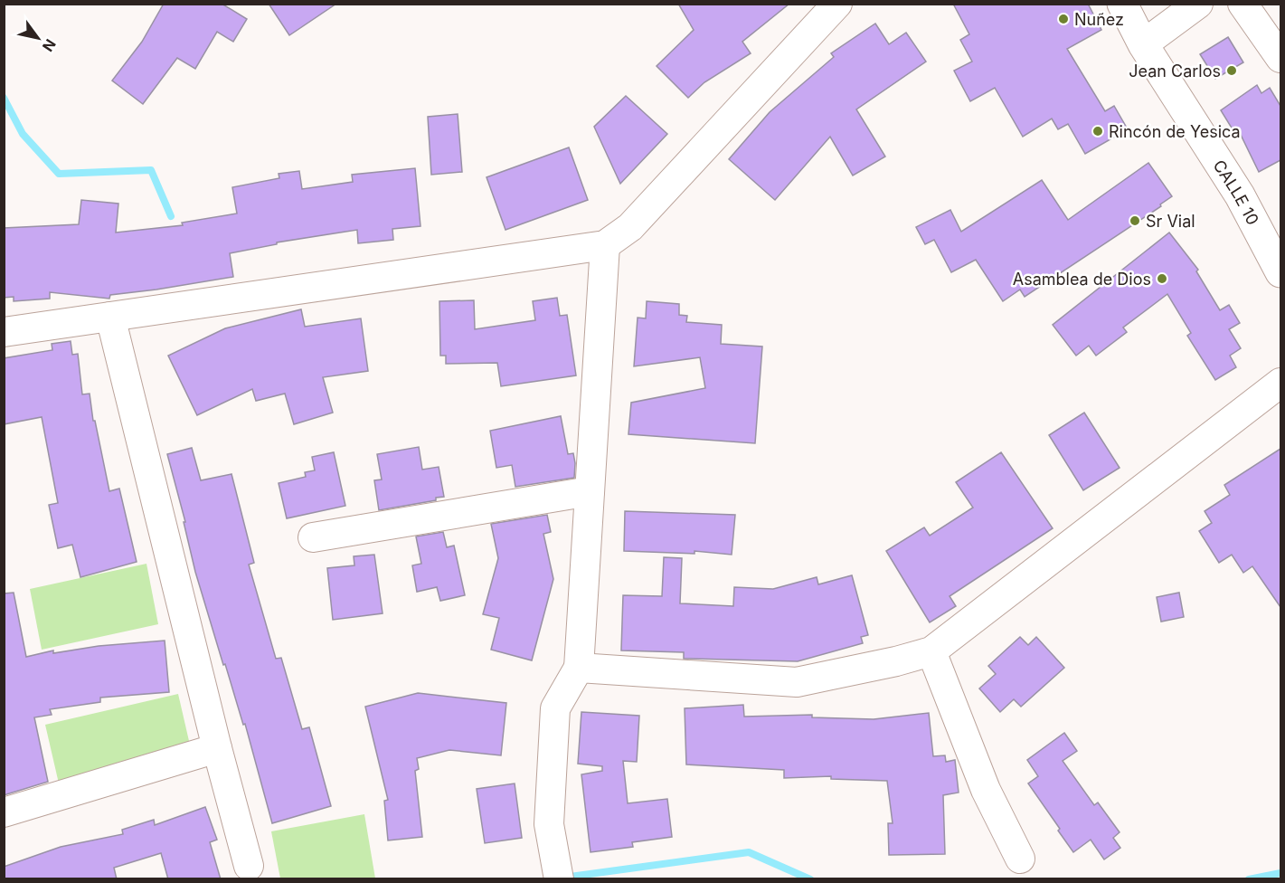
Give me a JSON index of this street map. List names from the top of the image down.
{
  "streets": {
    "main road": ["CALLE 10"]
  },
  "places": [
    "Nuñez",
    "Jean Carlos",
    "Rincón de Yesica",
    "Sr Vial",
    "Asamblea de Dios"
  ],
  "north": "bottom right"
}
